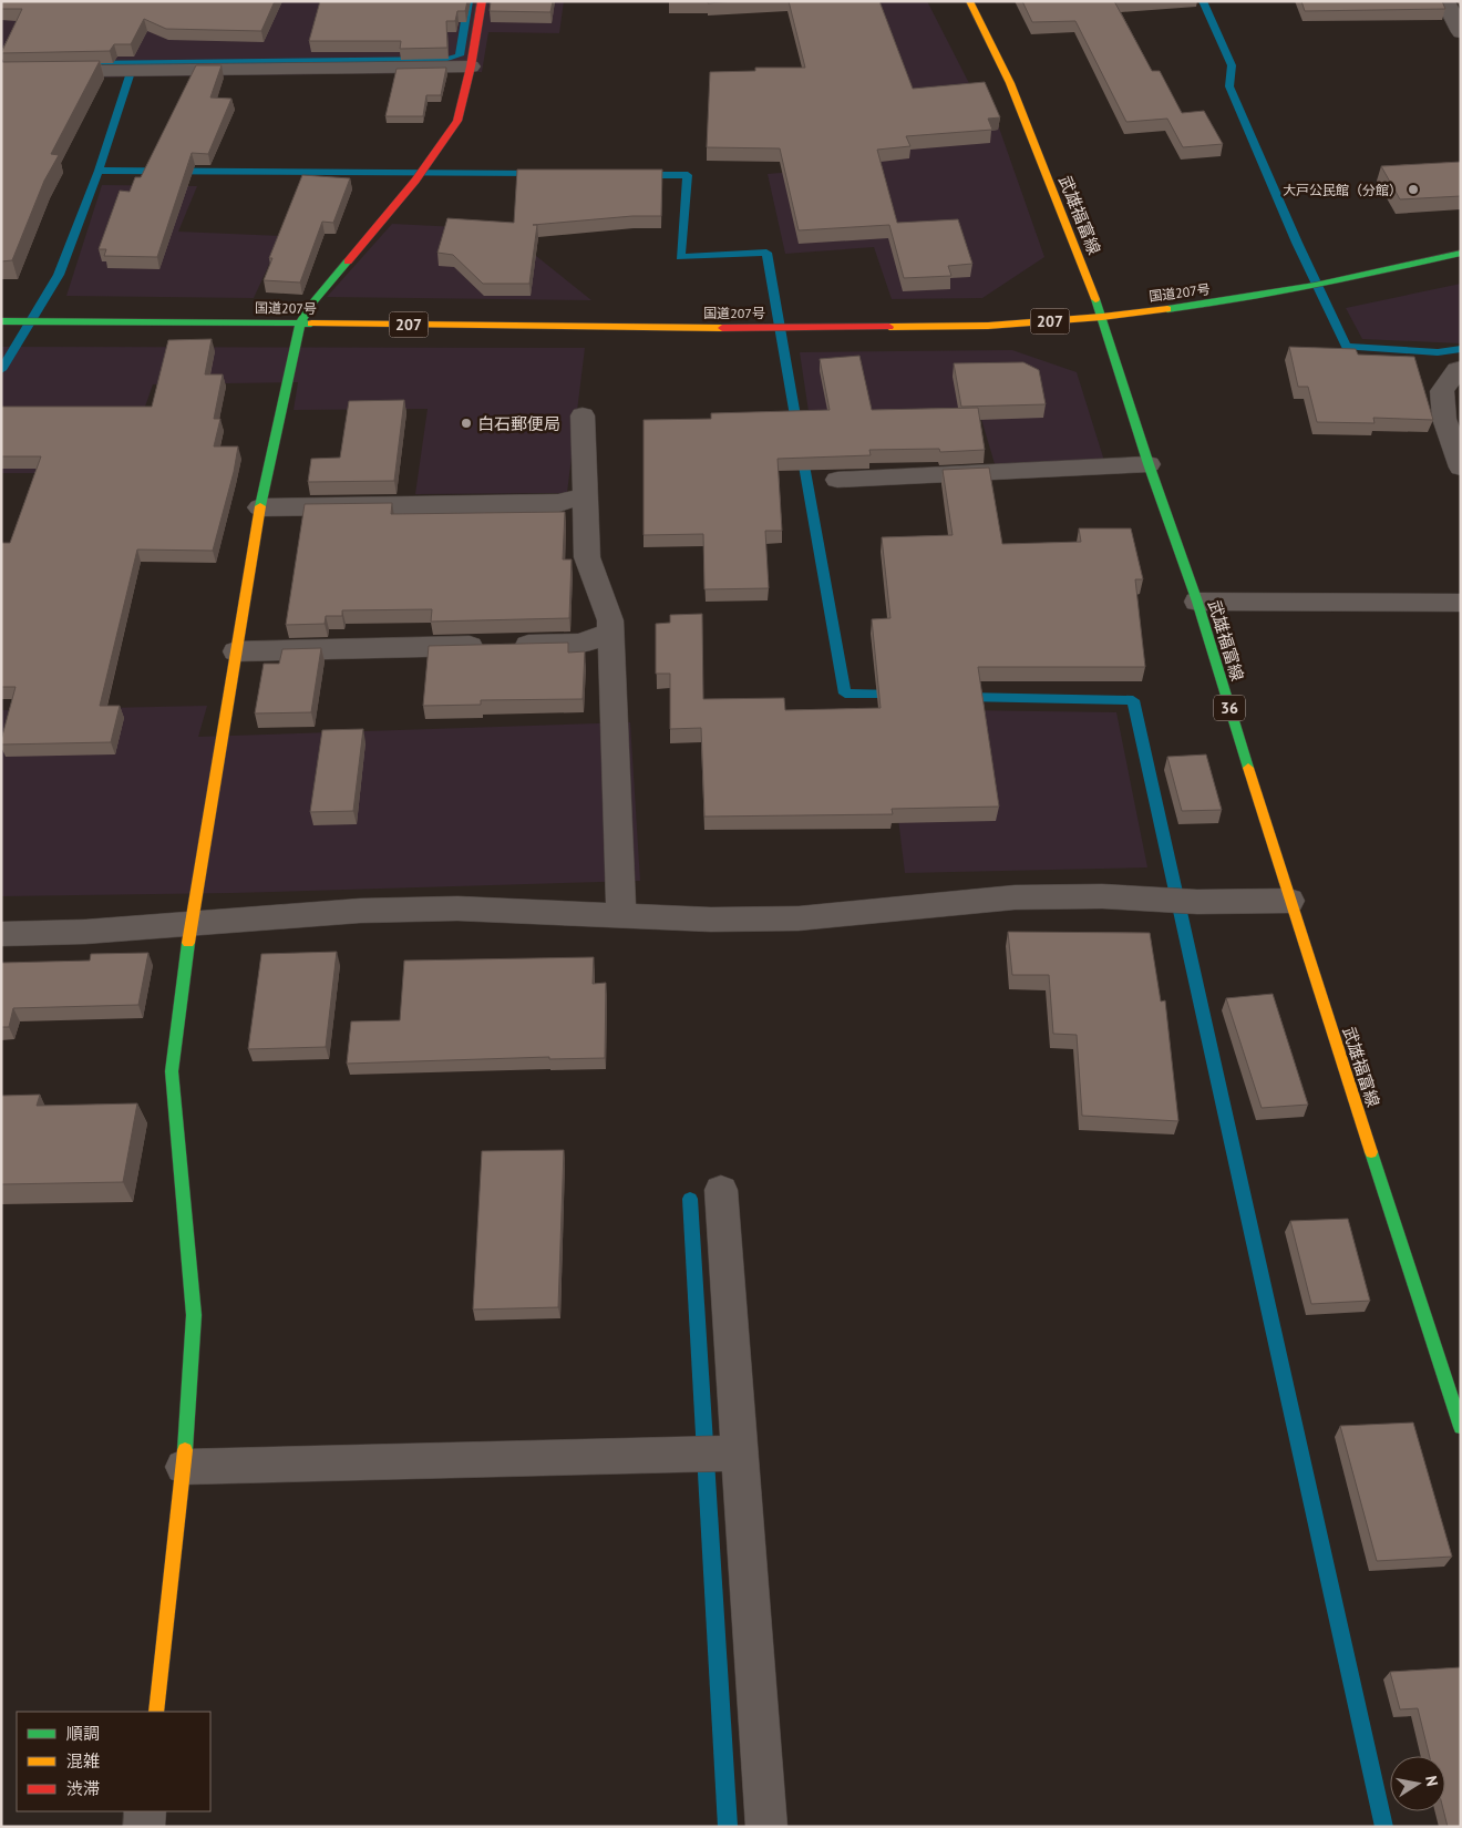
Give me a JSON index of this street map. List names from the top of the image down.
{
  "streets": {
    "main road": [
      "武雄福富線",
      "国道207号",
      "207",
      "36"
    ]
  },
  "crossings": [
    ["武雄福富線", "国道207号"]
  ],
  "places": ["大戸公民館（分館）", "白石郵便局"],
  "legend": ["順調", "混雑", "渋滞"],
  "north": "right"
}
